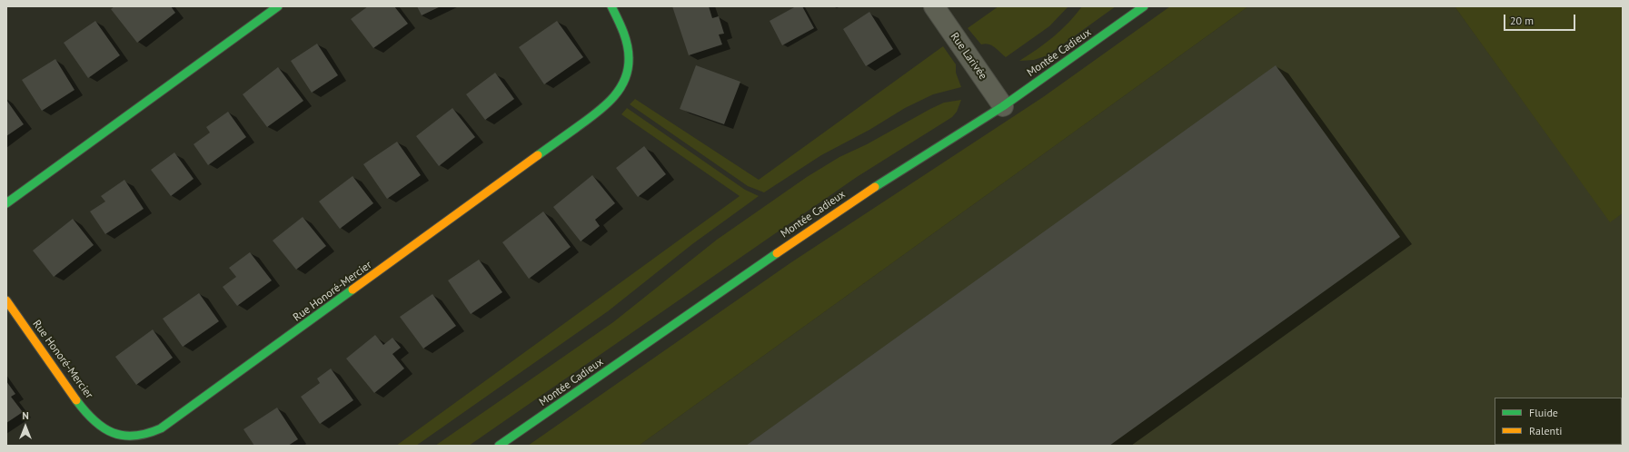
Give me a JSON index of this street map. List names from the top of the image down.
{
  "streets": {
    "street": ["Montée Cadieux", "Rue Larivée", "Rue Honoré-Mercier"]
  },
  "crossings": [
    ["Montée Cadieux", "Rue Larivée"]
  ],
  "legend": ["Fluide", "Ralenti"],
  "scale_bar": "20 m",
  "north": "top"
}
